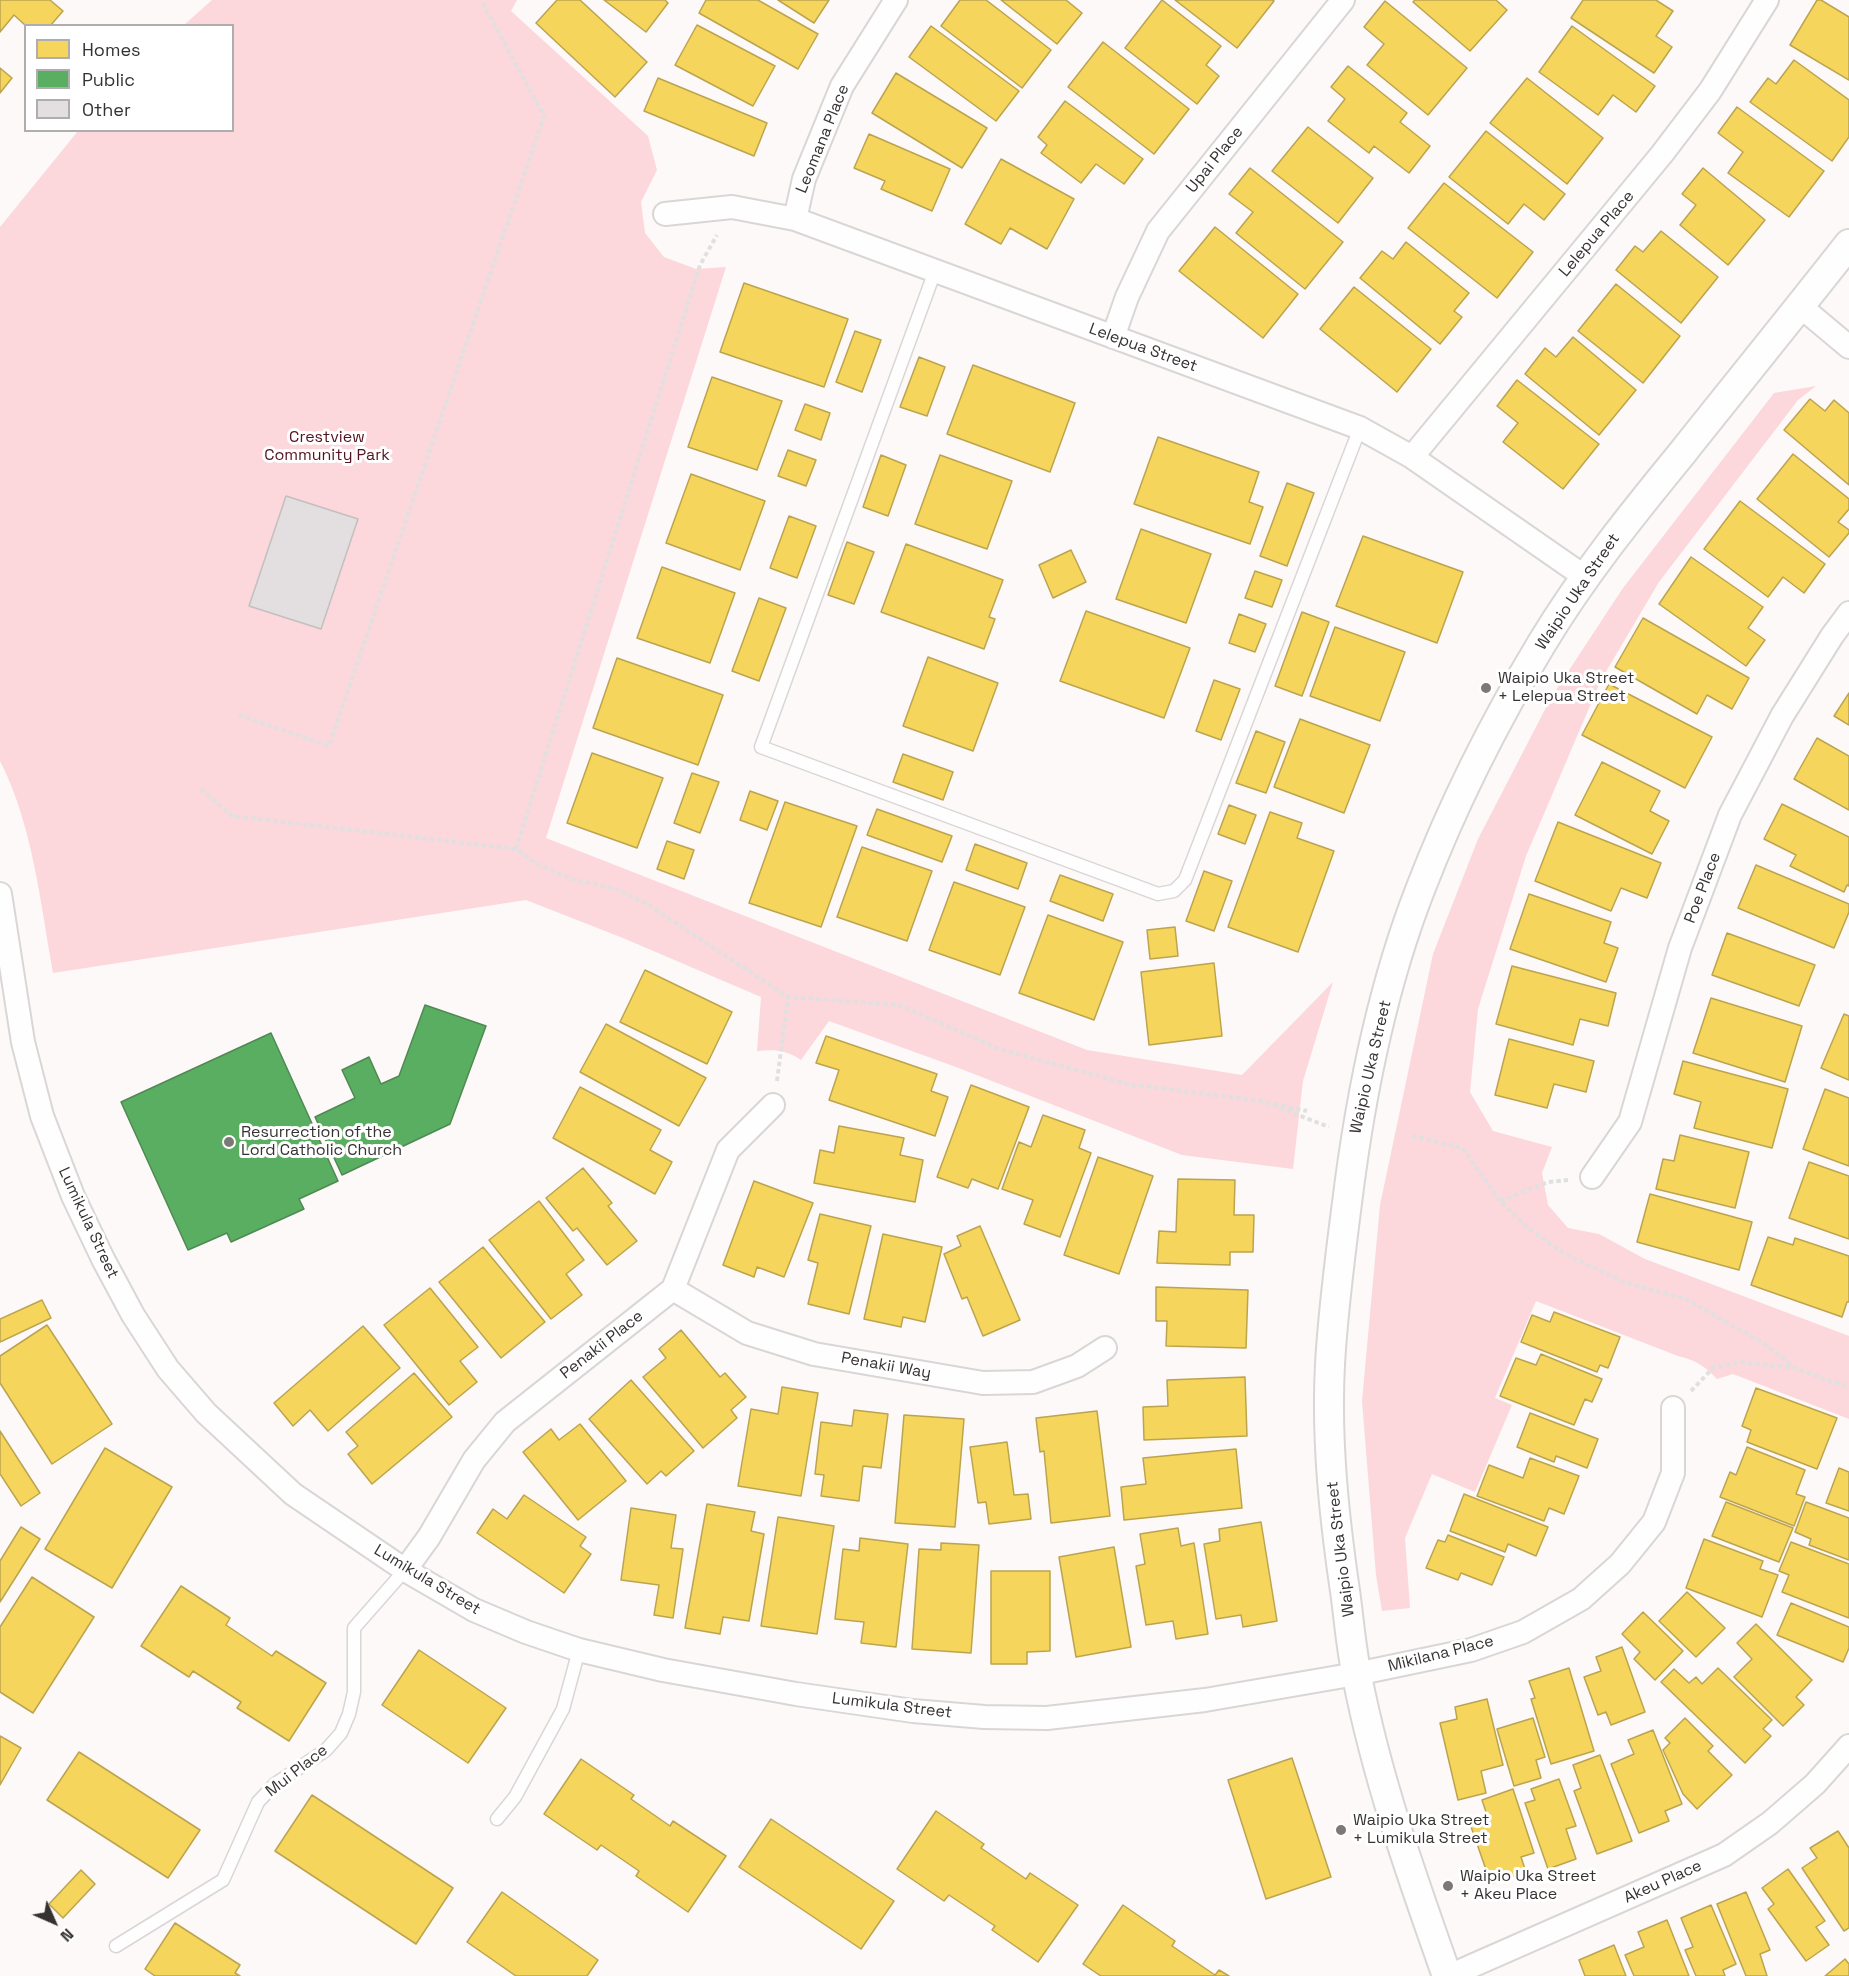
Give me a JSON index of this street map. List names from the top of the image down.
{
  "streets": {
    "street": [
      "Leomana Place",
      "Upai Place",
      "Lelepua Place",
      "Lelepua Street",
      "Waipio Uka Street",
      "Poe Place",
      "Lumikula Street",
      "Penakii Place",
      "Penakii Way",
      "Mikilana Place",
      "Akeu Place"
    ],
    "lane": ["Mui Place"]
  },
  "crossings": [
    ["Leomana Place", "Lelepua Street"],
    ["Upai Place", "Lelepua Street"],
    ["Lelepua Place", "Lelepua Street"],
    ["Lelepua Street", "Waipio Uka Street"],
    ["Waipio Uka Street", "Lumikula Street"],
    ["Waipio Uka Street", "Mikilana Place"],
    ["Waipio Uka Street", "Akeu Place"],
    ["Lumikula Street", "Penakii Place"],
    ["Lumikula Street", "Mikilana Place"],
    ["Lumikula Street", "Mui Place"],
    ["Penakii Place", "Penakii Way"],
    ["Penakii Place", "Mui Place"]
  ],
  "parks": ["Crestview Community Park"],
  "places": [
    "Waipio Uka Street + Lelepua Street",
    "Resurrection of the Lord Catholic Church",
    "Waipio Uka Street + Lumikula Street",
    "Waipio Uka Street + Akeu Place"
  ],
  "legend": ["Homes", "Public", "Other"],
  "north": "bottom right"
}
